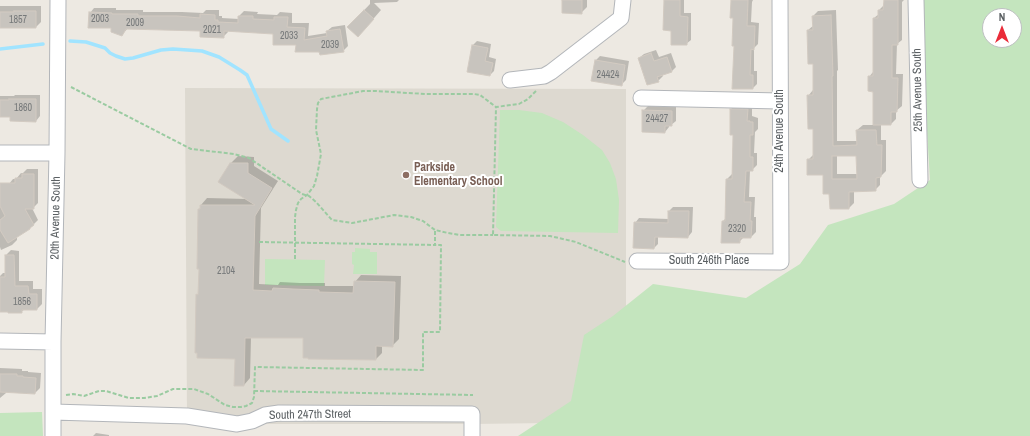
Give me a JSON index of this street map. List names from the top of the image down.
{
  "streets": {
    "street": [
      "25th Avenue South",
      "24th Avenue South",
      "20th Avenue South",
      "South 246th Place",
      "South 247th Street"
    ]
  },
  "crossings": [
    ["24th Avenue South", "South 246th Place"],
    ["20th Avenue South", "South 247th Street"]
  ],
  "places": ["Parkside Elementary School"],
  "house_numbers": [
    "2003",
    "1857",
    "2009",
    "2021",
    "2033",
    "2039",
    "24424",
    "1860",
    "24427",
    "2320",
    "2104",
    "1856"
  ],
  "north": "top"
}
